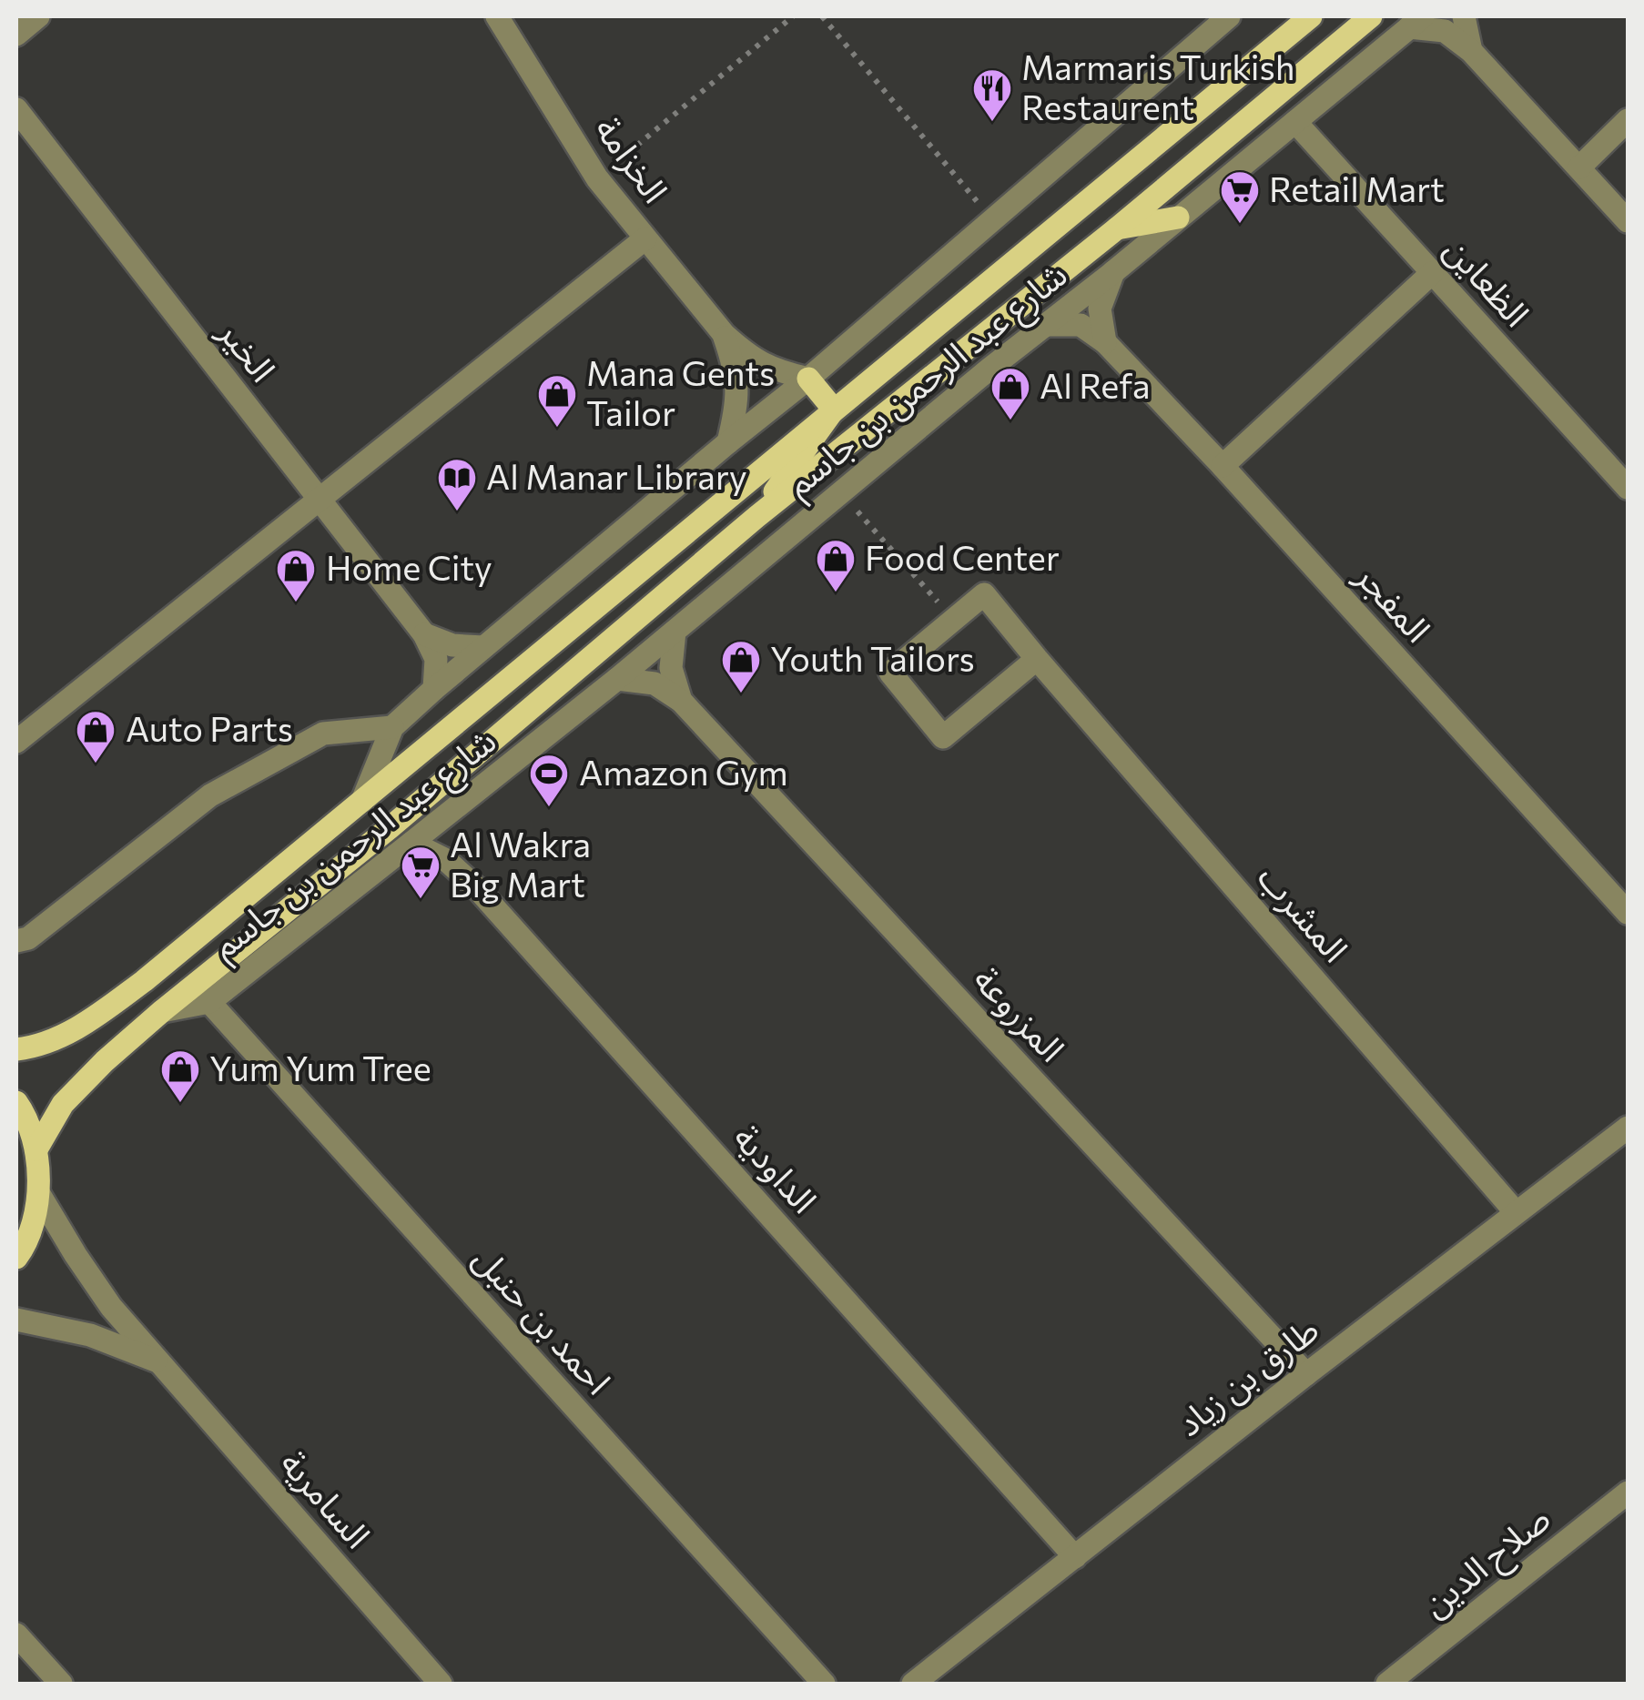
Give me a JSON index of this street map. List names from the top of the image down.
{
  "streets": {
    "main road": ["شارع عبد الرحمن بن جاسم"],
    "street": [
      "الخزامة",
      "الظعاين",
      "الخير",
      "المفجر",
      "المشرب",
      "المزروعة",
      "الداودية",
      "احمد بن حنبل",
      "طارق بن زياد",
      "السامرية",
      "صلاح الدين"
    ]
  },
  "crossings": [
    ["الخزامة", "شارع عبد الرحمن بن جاسم"],
    ["الظعاين", "شارع عبد الرحمن بن جاسم"],
    ["الخير", "شارع عبد الرحمن بن جاسم"],
    ["شارع عبد الرحمن بن جاسم", "المفجر"],
    ["شارع عبد الرحمن بن جاسم", "المزروعة"],
    ["شارع عبد الرحمن بن جاسم", "الداودية"],
    ["شارع عبد الرحمن بن جاسم", "احمد بن حنبل"],
    ["المشرب", "طارق بن زياد"],
    ["المزروعة", "طارق بن زياد"],
    ["الداودية", "طارق بن زياد"]
  ],
  "places": {
    "restaurant": ["Marmaris Turkish Restaurent"],
    "supermarket": ["Retail Mart", "Al Wakra Big Mart"],
    "shop": [
      "Al Refa",
      "Mana Gents Tailor",
      "Food Center",
      "Home City",
      "Youth Tailors",
      "Auto Parts",
      "Yum Yum Tree"
    ],
    "library": ["Al Manar Library"],
    "sports": ["Amazon Gym"]
  }
}
